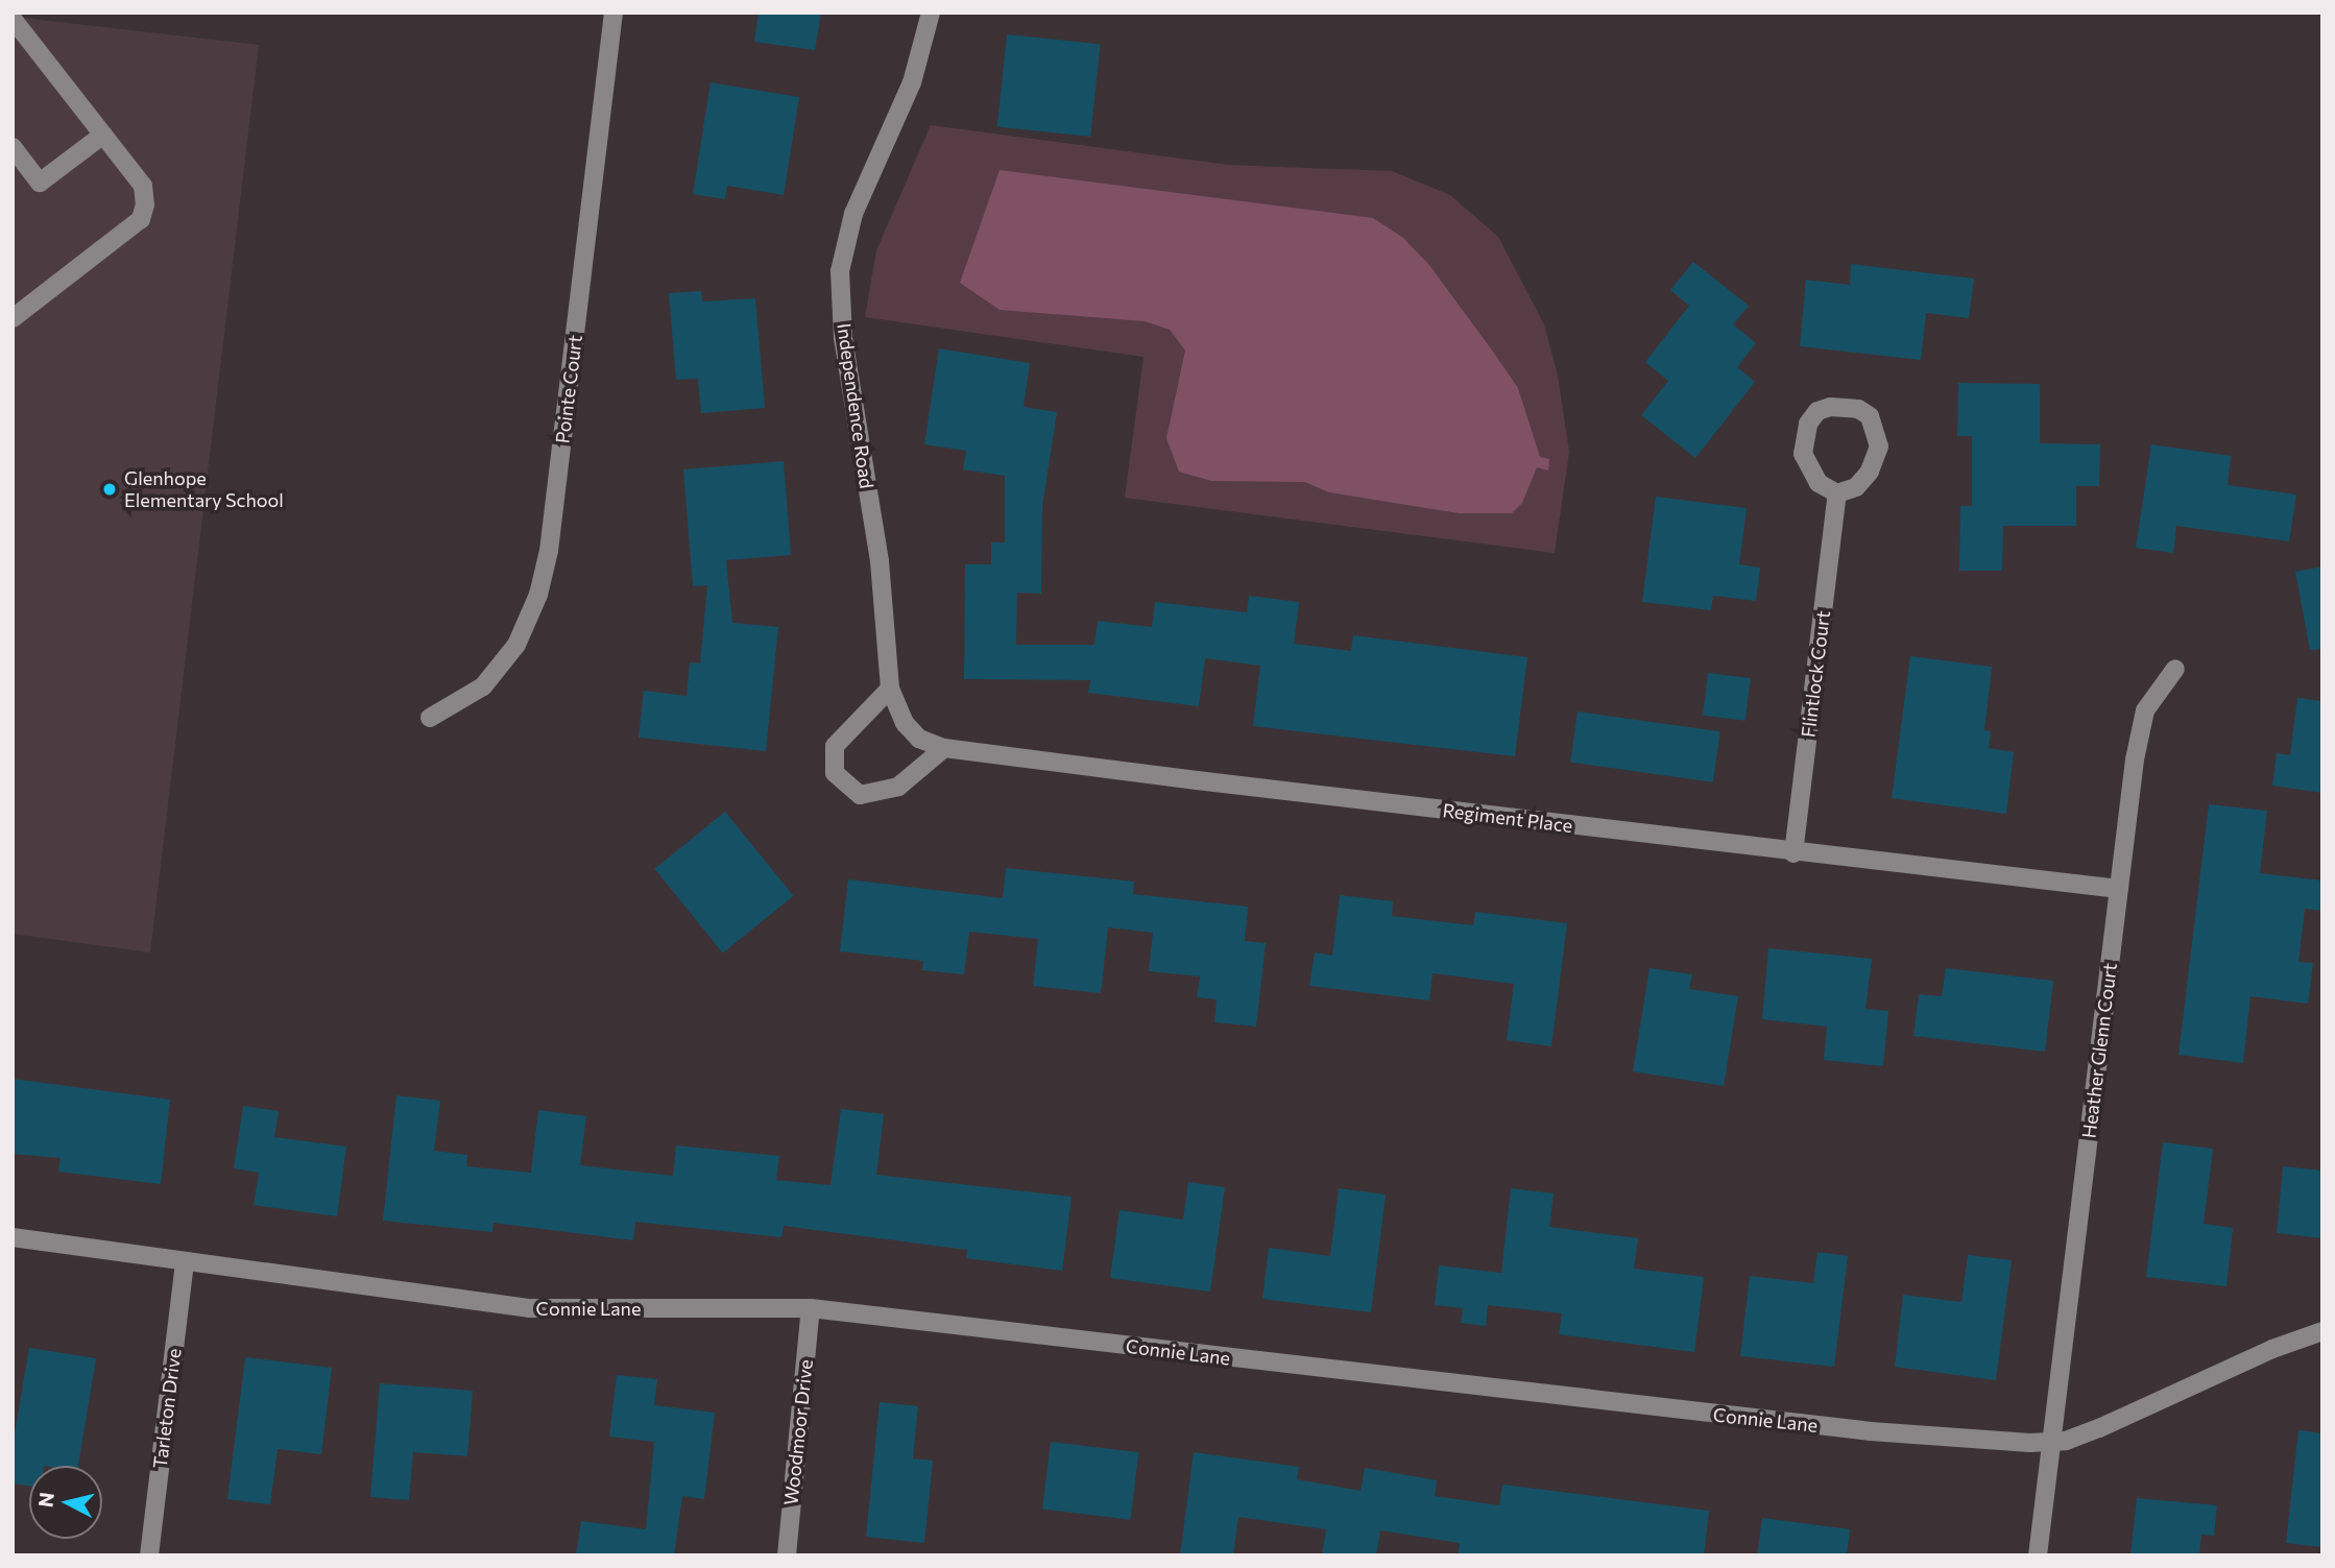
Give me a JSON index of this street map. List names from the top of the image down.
{
  "streets": {
    "street": [
      "Pointe Court",
      "Independence Road",
      "Flintlock Court",
      "Regiment Place",
      "Heather Glenn Court",
      "Connie Lane",
      "Tarleton Drive",
      "Woodmoor Drive"
    ]
  },
  "crossings": [
    ["Independence Road", "Regiment Place"],
    ["Flintlock Court", "Regiment Place"],
    ["Regiment Place", "Heather Glenn Court"],
    ["Heather Glenn Court", "Connie Lane"],
    ["Connie Lane", "Tarleton Drive"],
    ["Connie Lane", "Woodmoor Drive"]
  ],
  "places": ["Glenhope Elementary School"],
  "north": "left"
}
